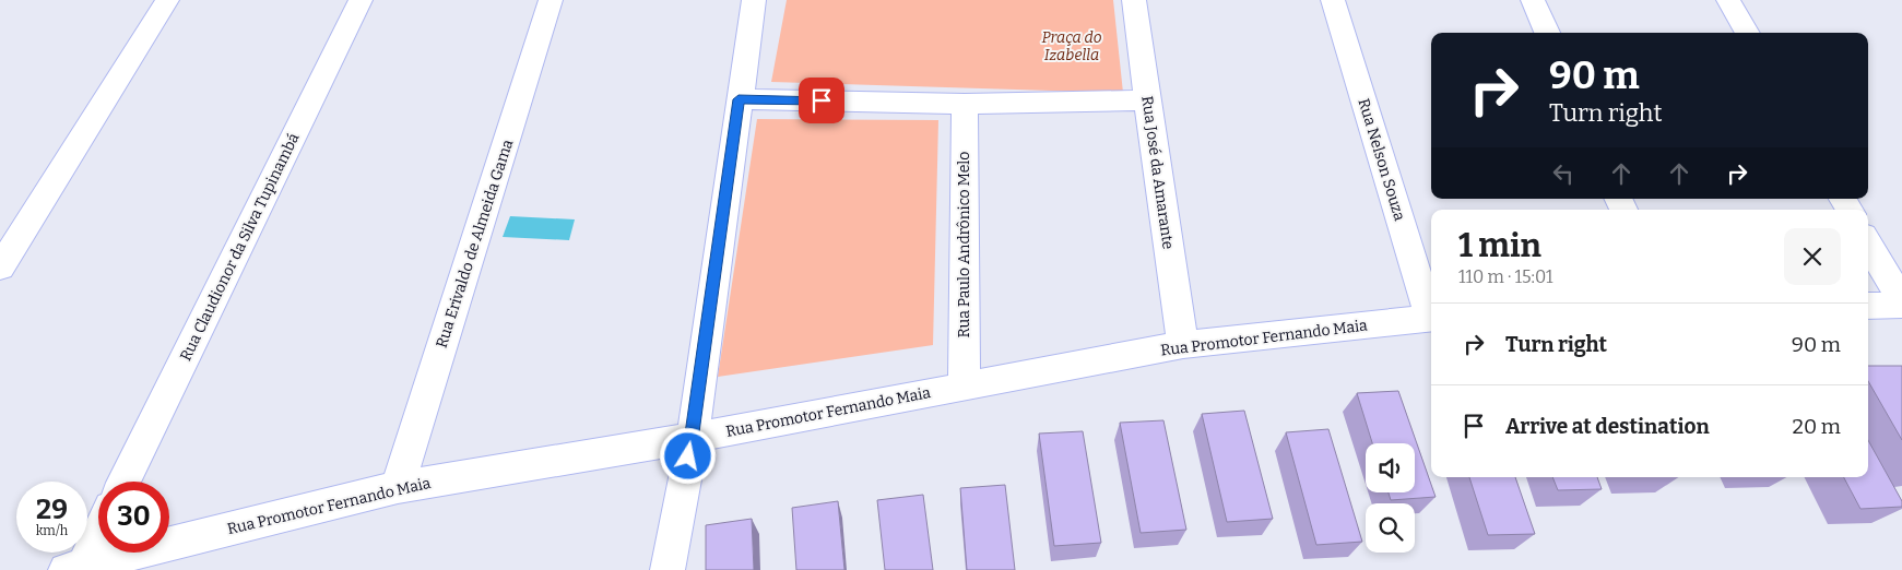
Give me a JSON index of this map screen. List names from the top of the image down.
{
  "streets": {
    "street": [
      "Rua Nelson Souza",
      "Rua José da Amarante",
      "Rua Erivaldo de Almeida Gama",
      "Rua Paulo Andrônico Melo",
      "Rua Claudionor da Silva Tupinambá",
      "Rua Promotor Fernando Maia"
    ]
  },
  "crossings": [
    ["Rua José da Amarante", "Rua Promotor Fernando Maia"],
    ["Rua Erivaldo de Almeida Gama", "Rua Promotor Fernando Maia"],
    ["Rua Paulo Andrônico Melo", "Rua Promotor Fernando Maia"]
  ],
  "parks": ["Praça do Izabella"],
  "page": {
    "turn": ["90 m", "Turn right"],
    "heading": ["1 min", "110 m · 15:01"],
    "list": [
      {
        "name": "Turn right",
        "value": "90 m"
      },
      {
        "name": "Arrive at destination",
        "value": "20 m"
      }
    ],
    "speed": "29 km/h",
    "limit": "30"
  }
}
